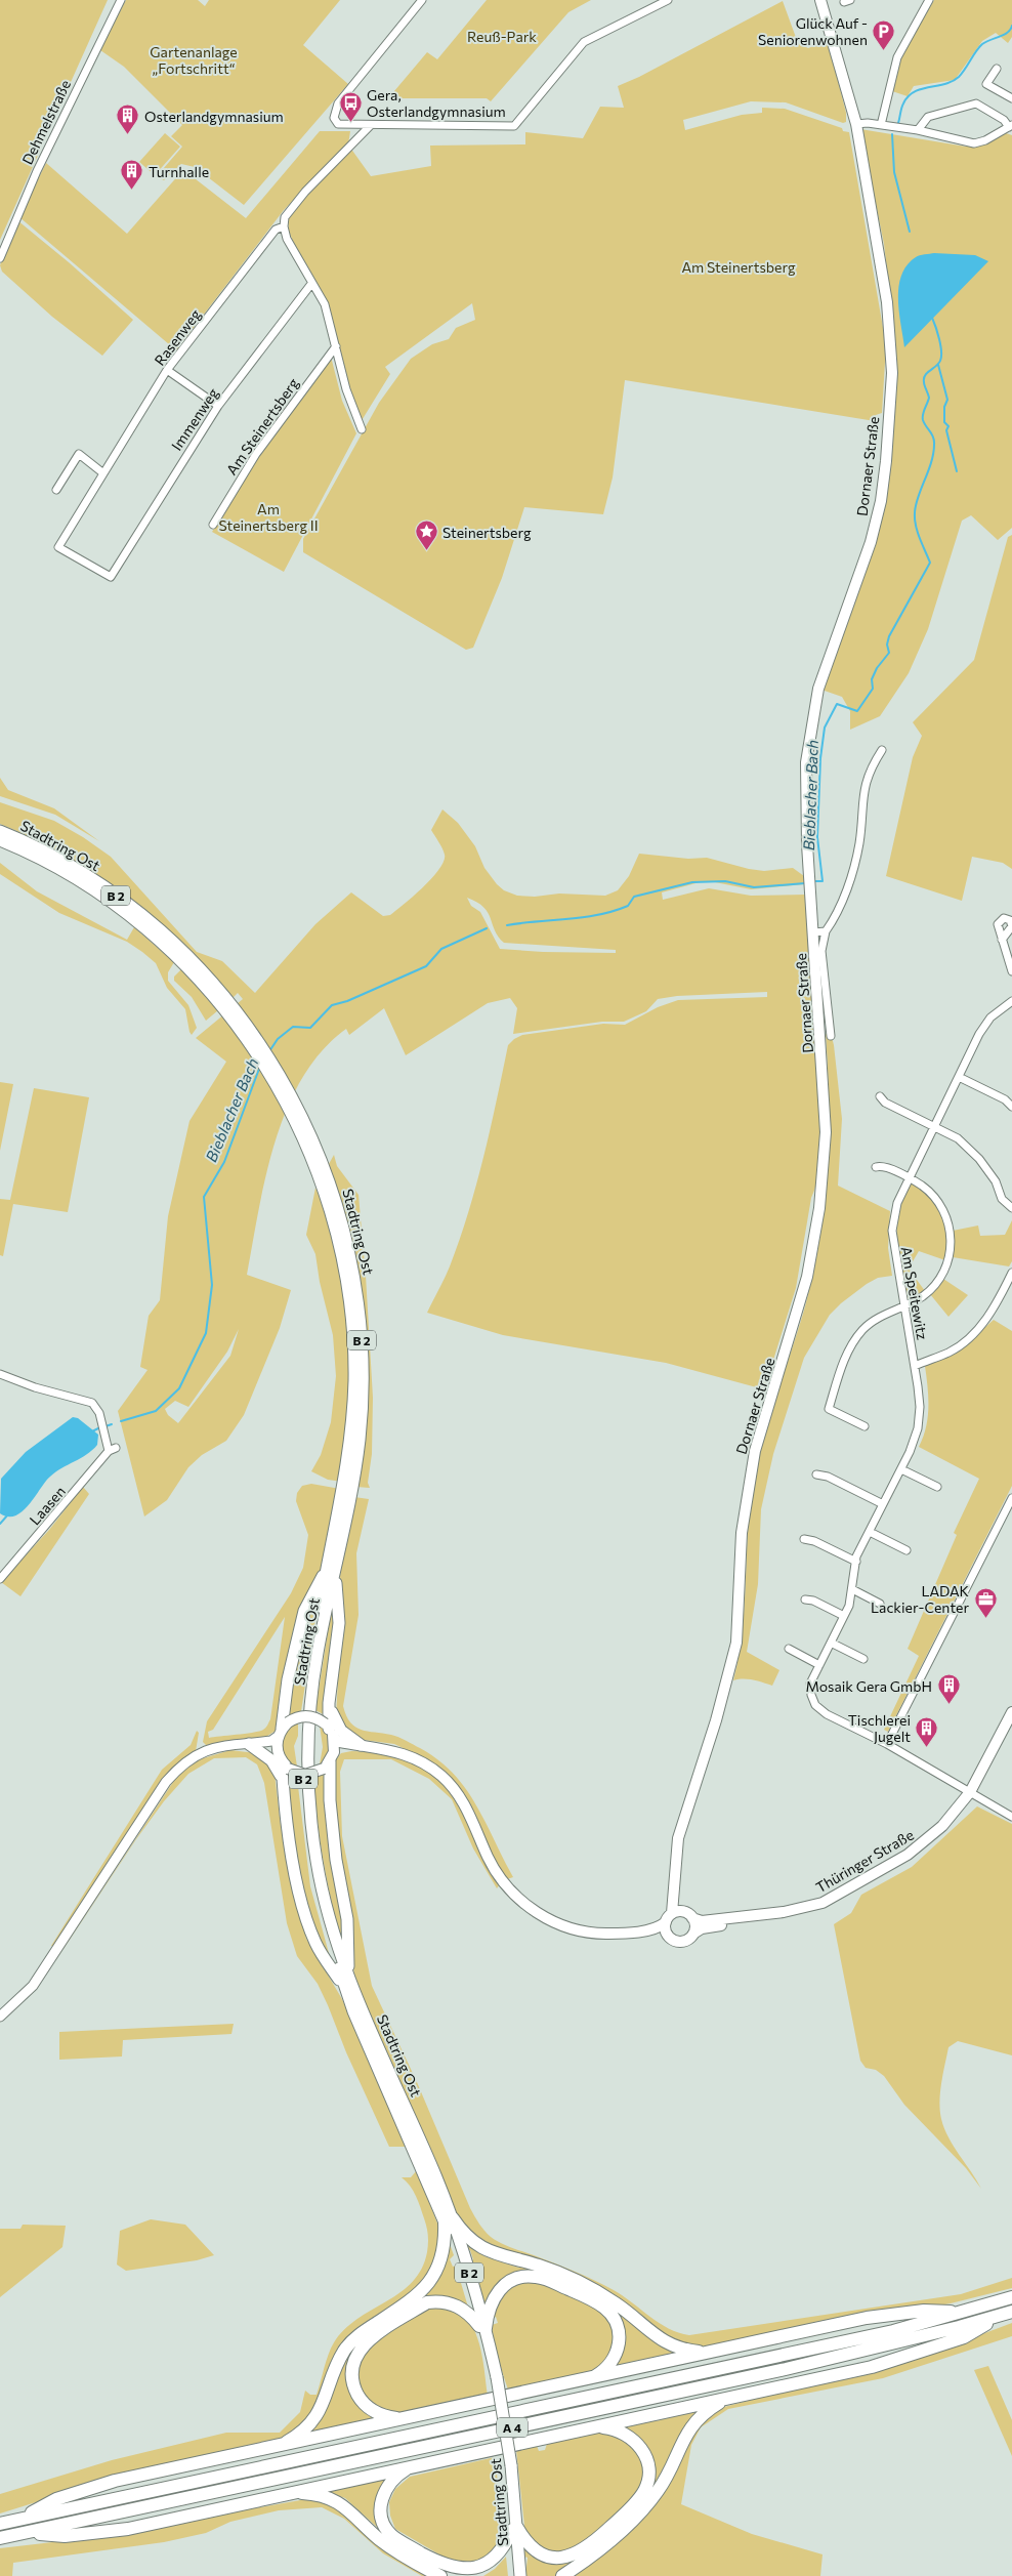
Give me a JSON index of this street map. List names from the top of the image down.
{
  "streets": {
    "highway": ["Stadtring Ost", "B 2", "A 4"],
    "main road": ["Dornaer Straße", "Thüringer Straße"],
    "street": [
      "Dehmelstraße",
      "Rasenweg",
      "Immenweg",
      "Am Steinertsberg",
      "Am Speitewitz",
      "Laasen"
    ]
  },
  "crossings": [
    ["Rasenweg", "Immenweg"],
    ["Dornaer Straße", "Thüringer Straße"],
    ["Stadtring Ost", "B 2"],
    ["Am Speitewitz", "Thüringer Straße"]
  ],
  "water": ["Bieblacher Bach"],
  "parks": [
    "Reuß-Park",
    "Gartenanlage „Fortschritt“",
    "Am Steinertsberg",
    "Am Steinertsberg II"
  ],
  "places": {
    "parking": ["Glück Auf - Seniorenwohnen"],
    "bus stop": ["Gera, Osterlandgymnasium"],
    "building": [
      "Osterlandgymnasium",
      "Turnhalle",
      "Mosaik Gera GmbH",
      "Tischlerei Jugelt"
    ],
    "place": ["Steinertsberg"],
    "office": ["LADAK Lackier-Center"]
  }
}
